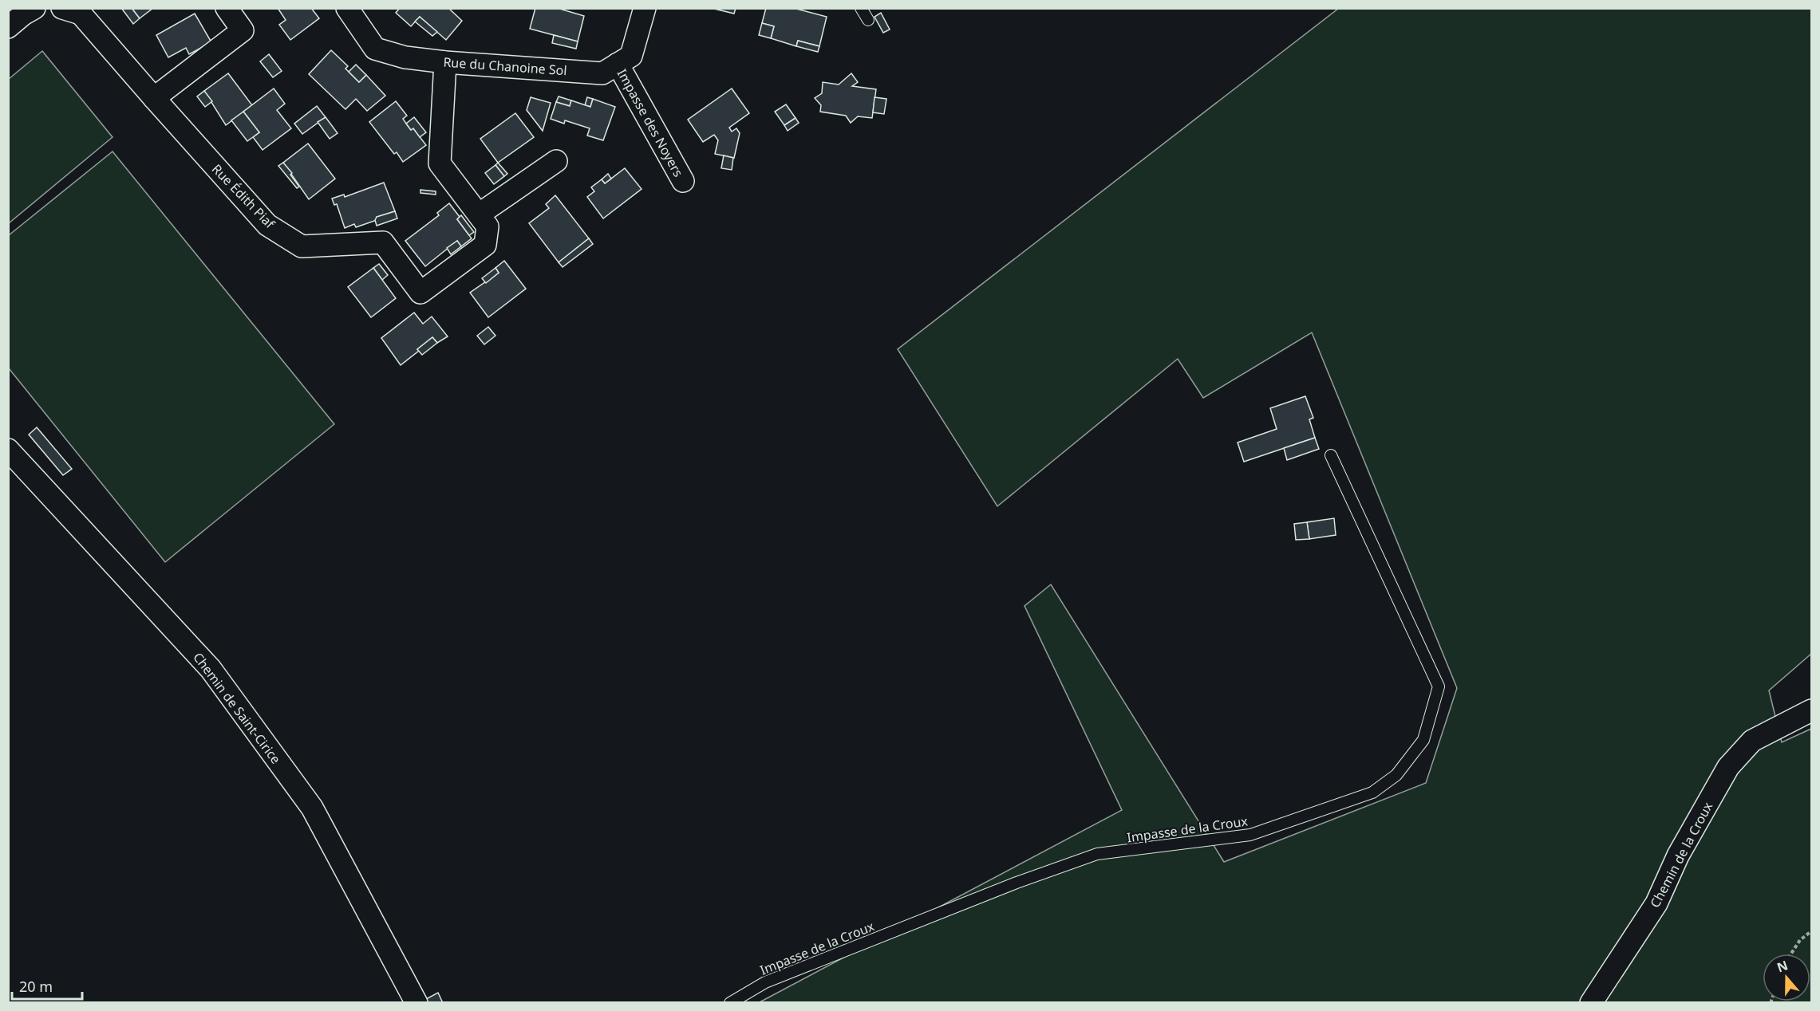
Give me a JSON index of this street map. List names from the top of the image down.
{
  "streets": {
    "street": [
      "Rue du Chanoine Sol",
      "Impasse des Noyers",
      "Rue Édith Piaf",
      "Chemin de Saint-Cirice",
      "Chemin de la Croux"
    ],
    "lane": ["Impasse de la Croux"]
  },
  "crossings": [
    ["Rue du Chanoine Sol", "Impasse des Noyers"],
    ["Rue du Chanoine Sol", "Rue Édith Piaf"]
  ],
  "scale_bar": "20 m",
  "north": "top"
}
